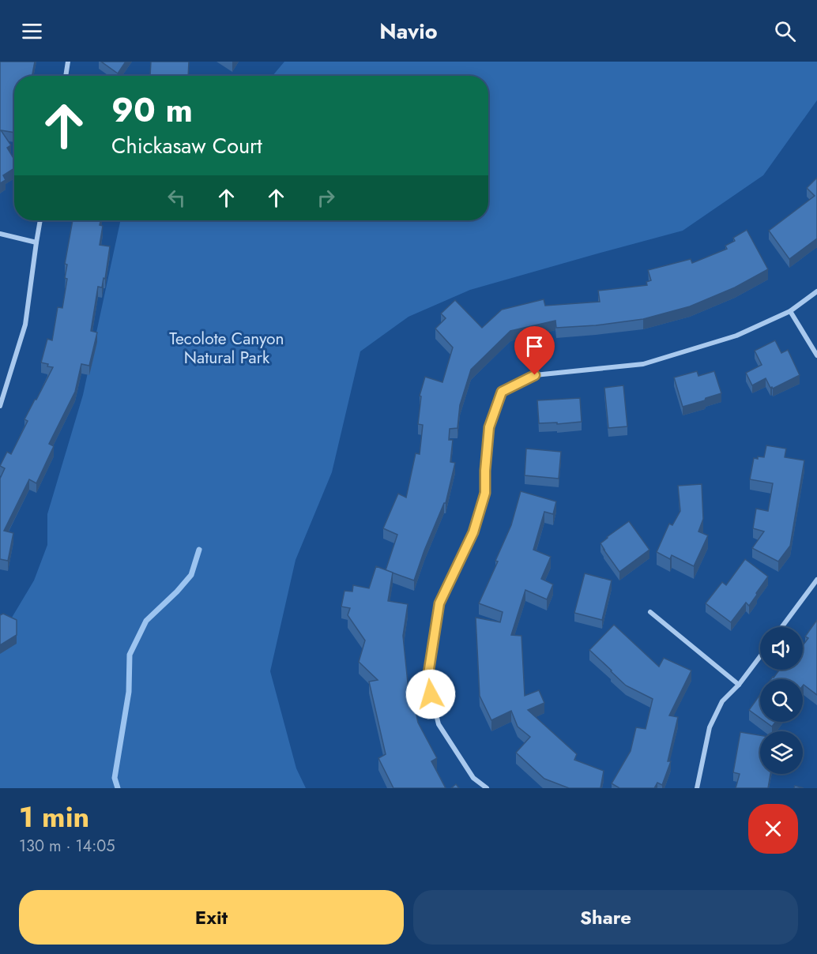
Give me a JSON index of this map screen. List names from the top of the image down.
{
  "parks": ["Tecolote Canyon Natural Park"],
  "page": {
    "header": "Navio",
    "turn": ["90 m", "Chickasaw Court"],
    "heading": ["1 min", "130 m · 14:05"],
    "buttons": ["Exit", "Share"]
  }
}
